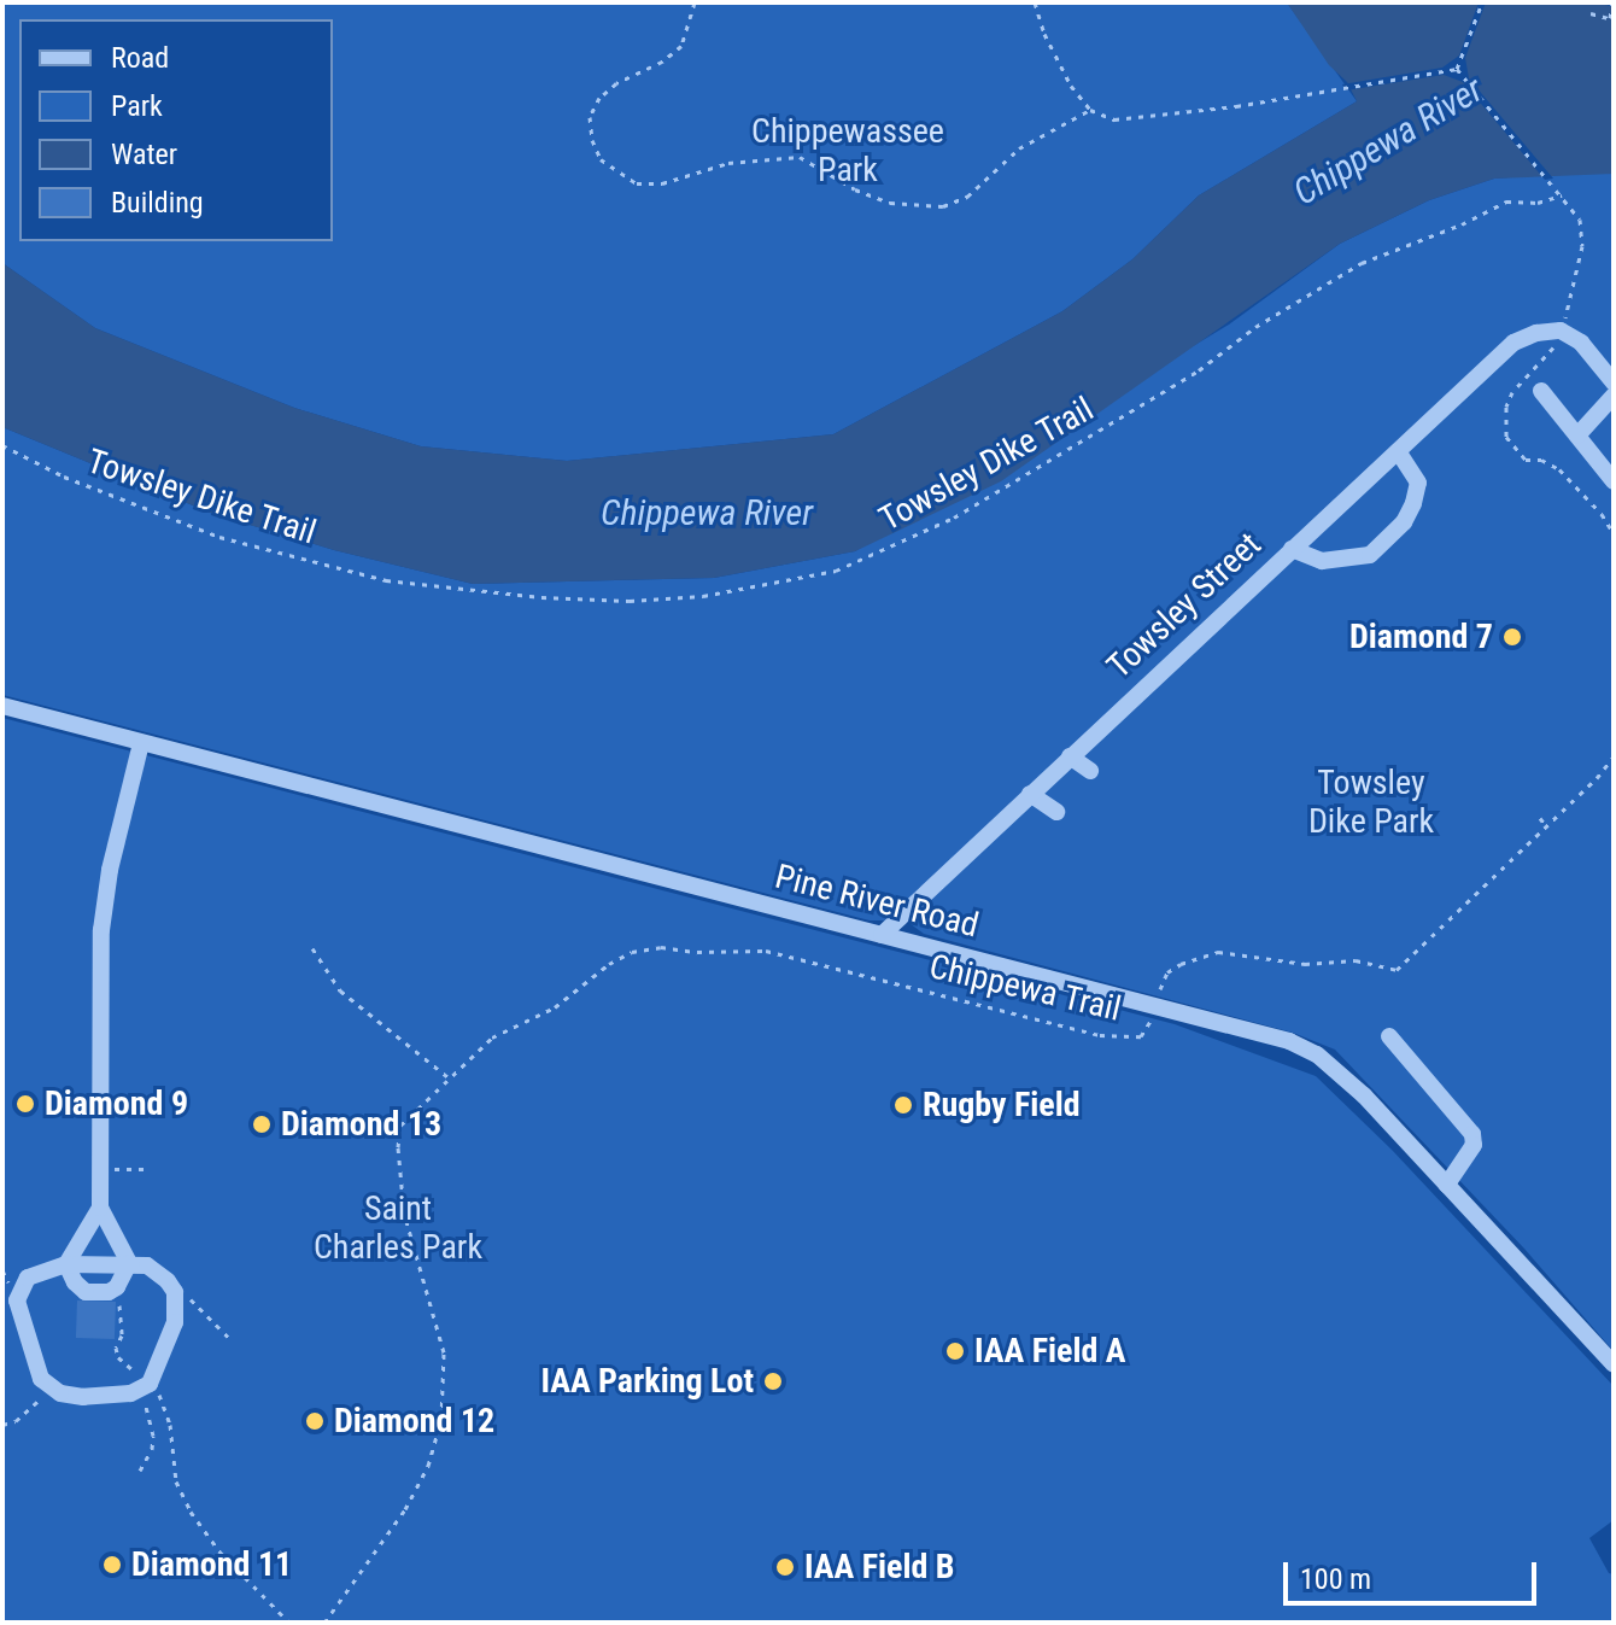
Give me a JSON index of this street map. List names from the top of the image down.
{
  "streets": {
    "street": ["Towsley Street", "Pine River Road"],
    "path": ["Towsley Dike Trail", "Chippewa Trail"]
  },
  "crossings": [
    ["Towsley Street", "Pine River Road"],
    ["Pine River Road", "Chippewa Trail"]
  ],
  "water": ["Chippewa River"],
  "parks": ["Chippewassee Park", "Towsley Dike Park", "Saint Charles Park"],
  "places": [
    "Diamond 7",
    "Diamond 9",
    "Rugby Field",
    "Diamond 13",
    "IAA Field A",
    "IAA Parking Lot",
    "Diamond 12",
    "Diamond 11",
    "IAA Field B"
  ],
  "legend": [
    "Road",
    "Park",
    "Water",
    "Building"
  ],
  "scale_bar": "100 m"
}
